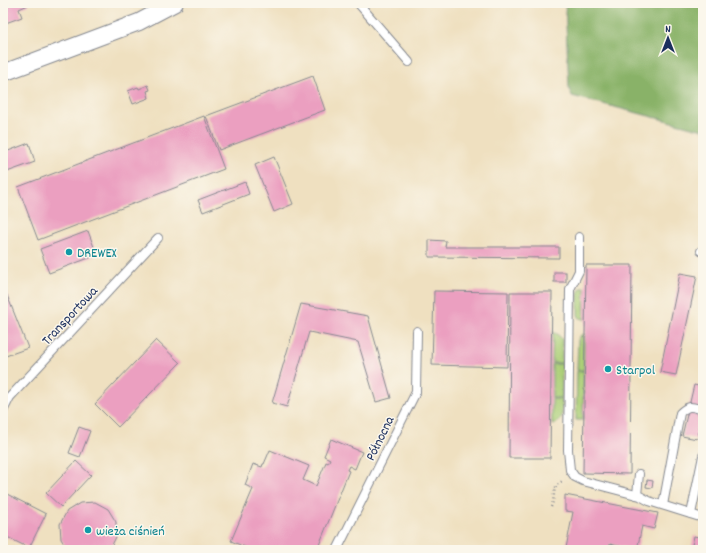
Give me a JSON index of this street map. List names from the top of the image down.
{
  "streets": {
    "lane": ["Transportowa", "Północna"]
  },
  "places": ["DREWEX", "Starpol", "wieża ciśnień"],
  "north": "top"
}
